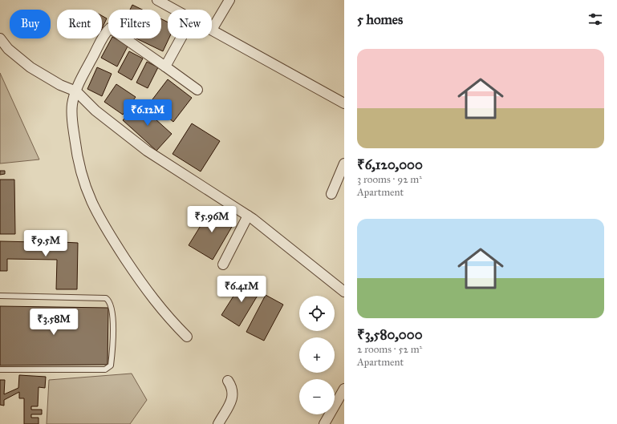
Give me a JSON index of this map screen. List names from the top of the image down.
{
  "page": {
    "heading": "5 homes",
    "chip": [
      "Buy",
      "Rent",
      "Filters",
      "New"
    ],
    "list": [
      {
        "name": "₹6,120,000",
        "note": "3 rooms · 92 m² · Apartment"
      },
      {
        "name": "₹3,580,000",
        "note": "2 rooms · 52 m² · Apartment"
      }
    ],
    "price": [
      "₹6.12M",
      "₹5.96M",
      "₹9.5M",
      "₹6.41M",
      "₹3.58M"
    ],
    "map_buttons": ["+", "−"]
  }
}
